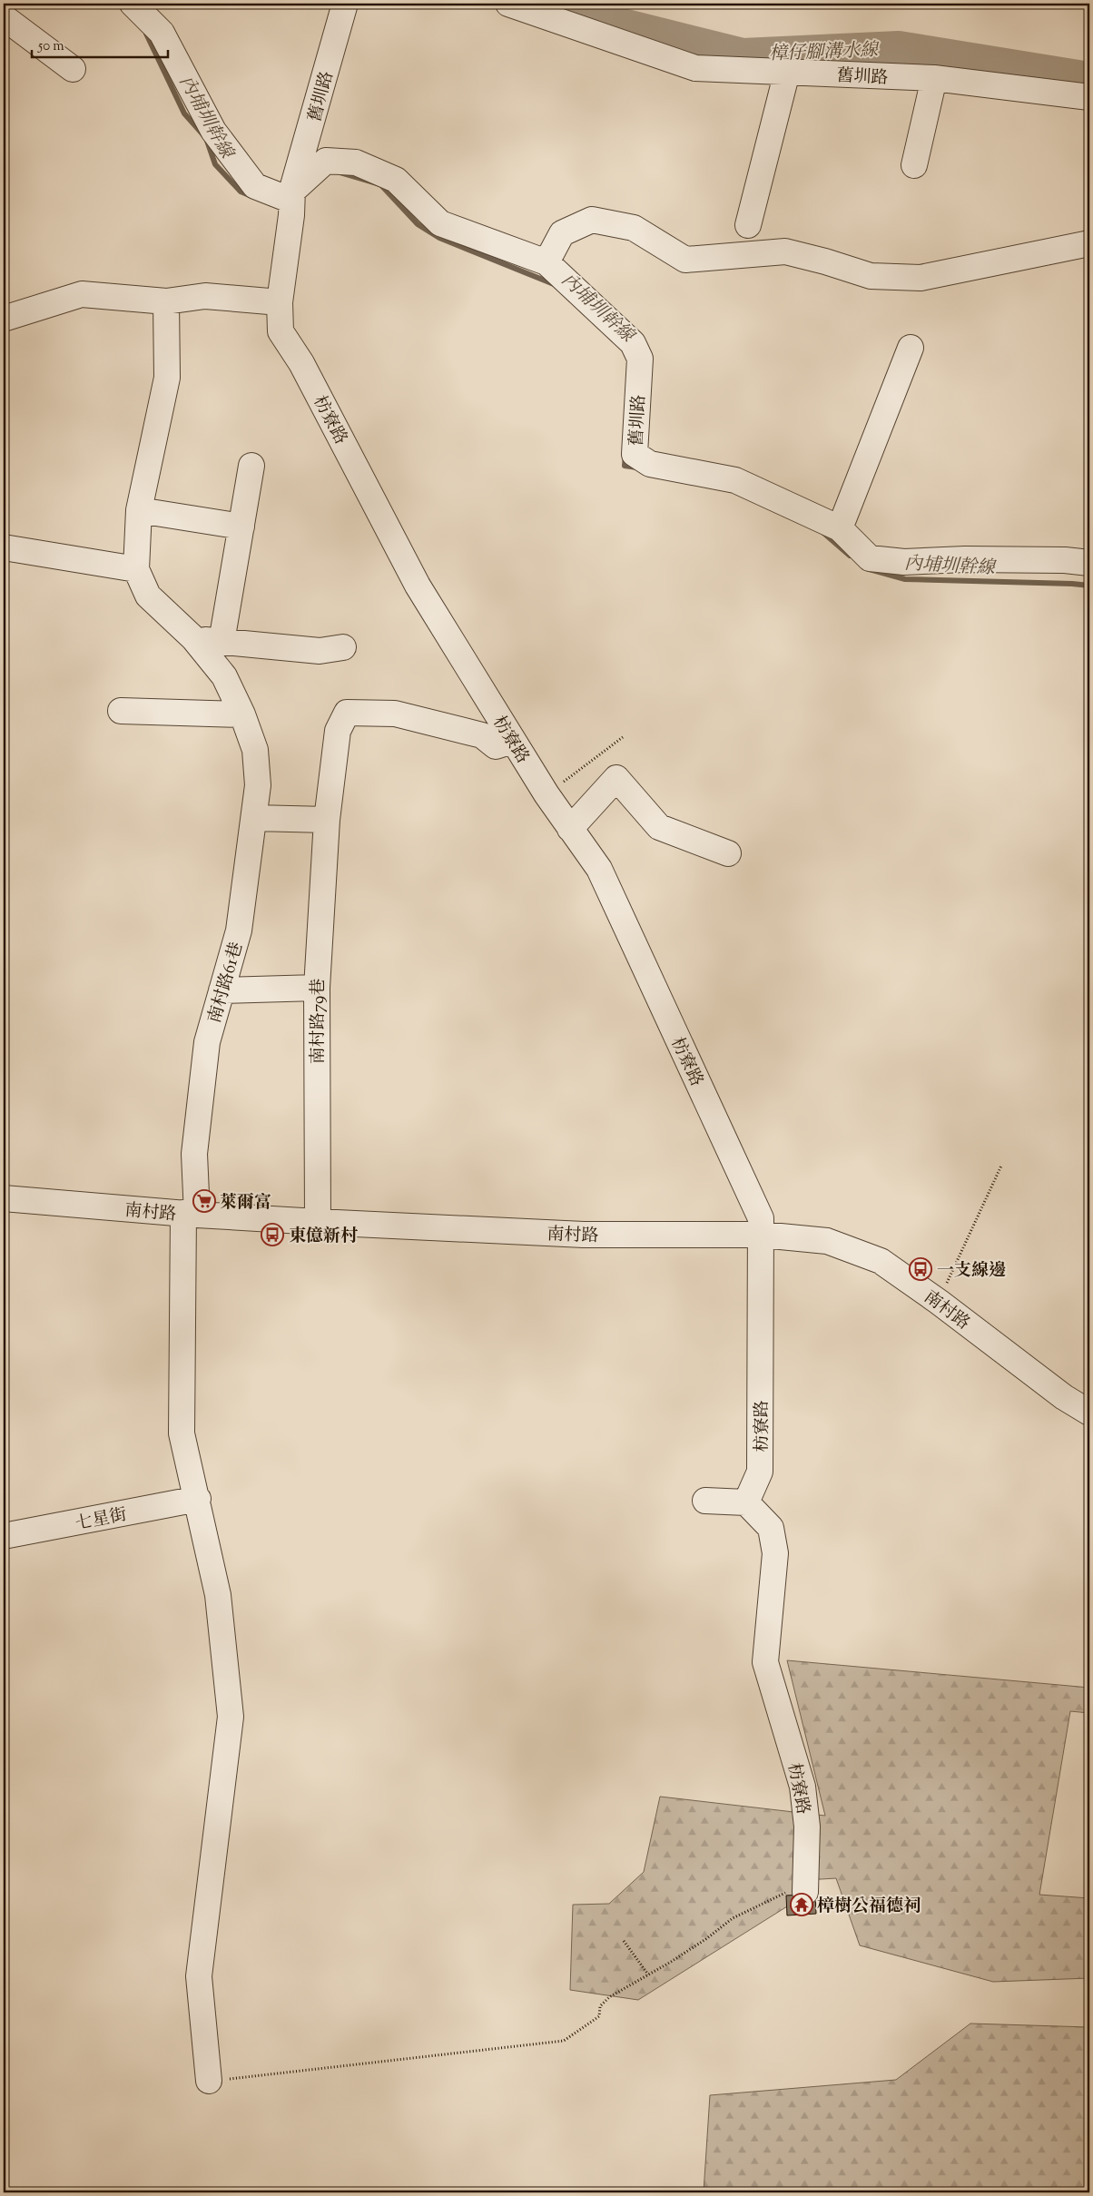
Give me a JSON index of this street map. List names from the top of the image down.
{
  "streets": {
    "street": [
      "舊圳路",
      "枋寮路",
      "南村路61巷",
      "南村路79巷",
      "南村路",
      "七星街"
    ]
  },
  "crossings": [
    ["舊圳路", "枋寮路"],
    ["枋寮路", "南村路79巷"],
    ["枋寮路", "南村路"],
    ["南村路61巷", "南村路"],
    ["南村路61巷", "七星街"],
    ["南村路79巷", "南村路"]
  ],
  "water": ["樟仔腳溝水線", "內埔圳幹線"],
  "places": {
    "supermarket": ["萊爾富"],
    "bus stop": ["東億新村", "一支線邊"],
    "temple": ["樟樹公福德祠"]
  },
  "scale_bar": "50 m"
}
